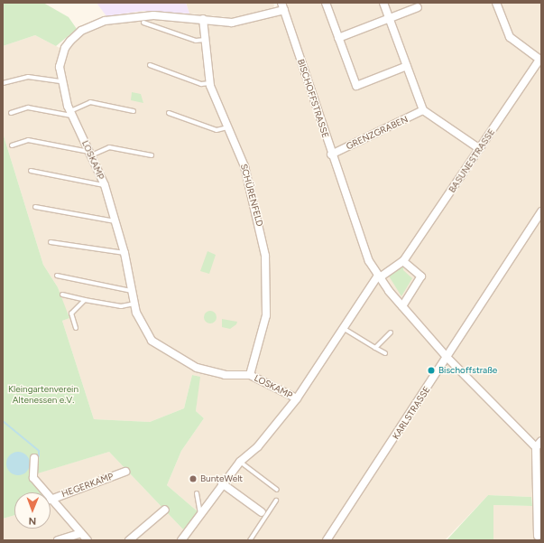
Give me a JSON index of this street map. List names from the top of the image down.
{
  "streets": {
    "street": [
      "BISCHOFFSTRASSE",
      "GRENZGRABEN",
      "LOSKAMP",
      "BASUNESTRASSE",
      "SCHÜRENFELD",
      "KARLSTRASSE",
      "HEGERKAMP"
    ]
  },
  "crossings": [
    ["BISCHOFFSTRASSE", "GRENZGRABEN"],
    ["BISCHOFFSTRASSE", "LOSKAMP"],
    ["BISCHOFFSTRASSE", "BASUNESTRASSE"],
    ["BISCHOFFSTRASSE", "KARLSTRASSE"],
    ["LOSKAMP", "BASUNESTRASSE"],
    ["LOSKAMP", "SCHÜRENFELD"]
  ],
  "parks": ["Kleingartenverein Altenessen e.V."],
  "places": ["Bischoffstraße", "BunteWelt"],
  "north": "bottom"
}
